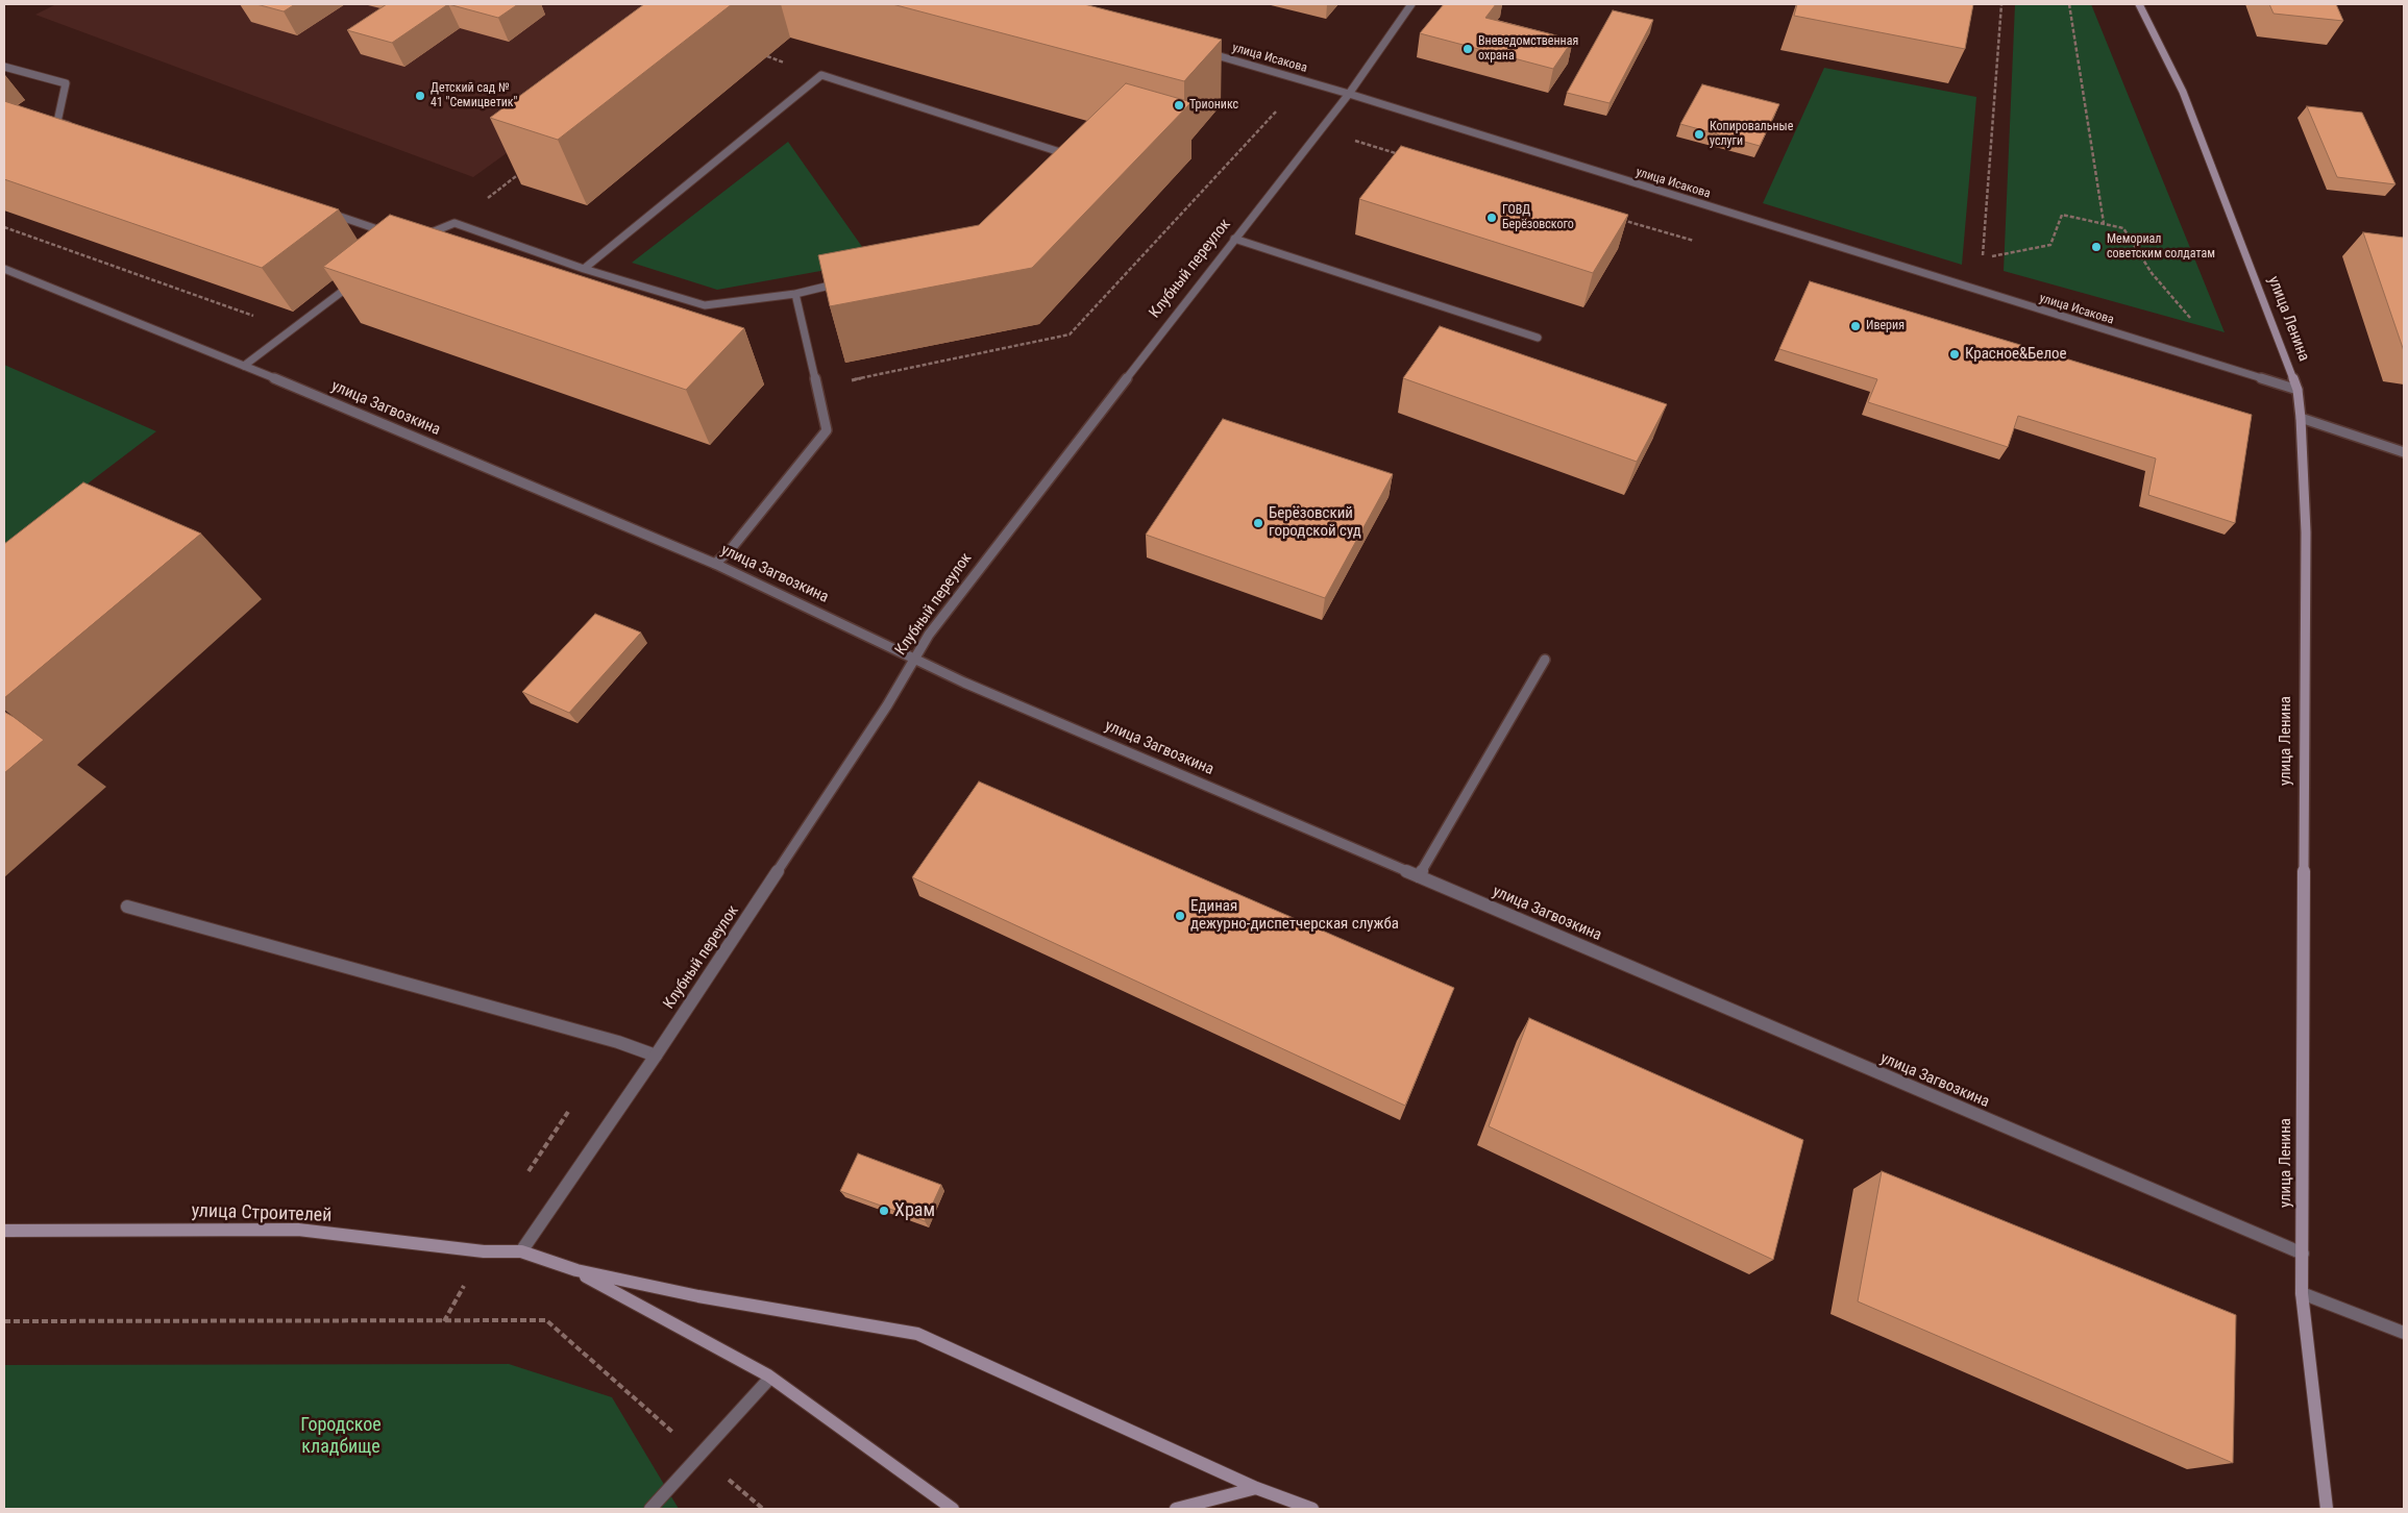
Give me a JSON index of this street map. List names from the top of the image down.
{
  "streets": {
    "main road": ["улица Ленина", "улица Строителей"],
    "street": ["улица Исакова", "Клубный переулок", "улица Загвозкина"]
  },
  "crossings": [
    ["улица Исакова", "Клубный переулок"],
    ["улица Исакова", "улица Ленина"],
    ["Клубный переулок", "улица Загвозкина"],
    ["Клубный переулок", "улица Строителей"],
    ["улица Ленина", "улица Загвозкина"]
  ],
  "parks": ["Городское кладбище"],
  "places": [
    "Вневедомственная охрана",
    "Детский сад № 41 \"Семицветик\"",
    "Трионикс",
    "Копировальные услуги",
    "ГОВД Берёзовского",
    "Мемориал советским солдатам",
    "Иверия",
    "Красное&Белое",
    "Берёзовский городской суд",
    "Единая дежурно-диспетчерская служба",
    "Храм"
  ]
}
